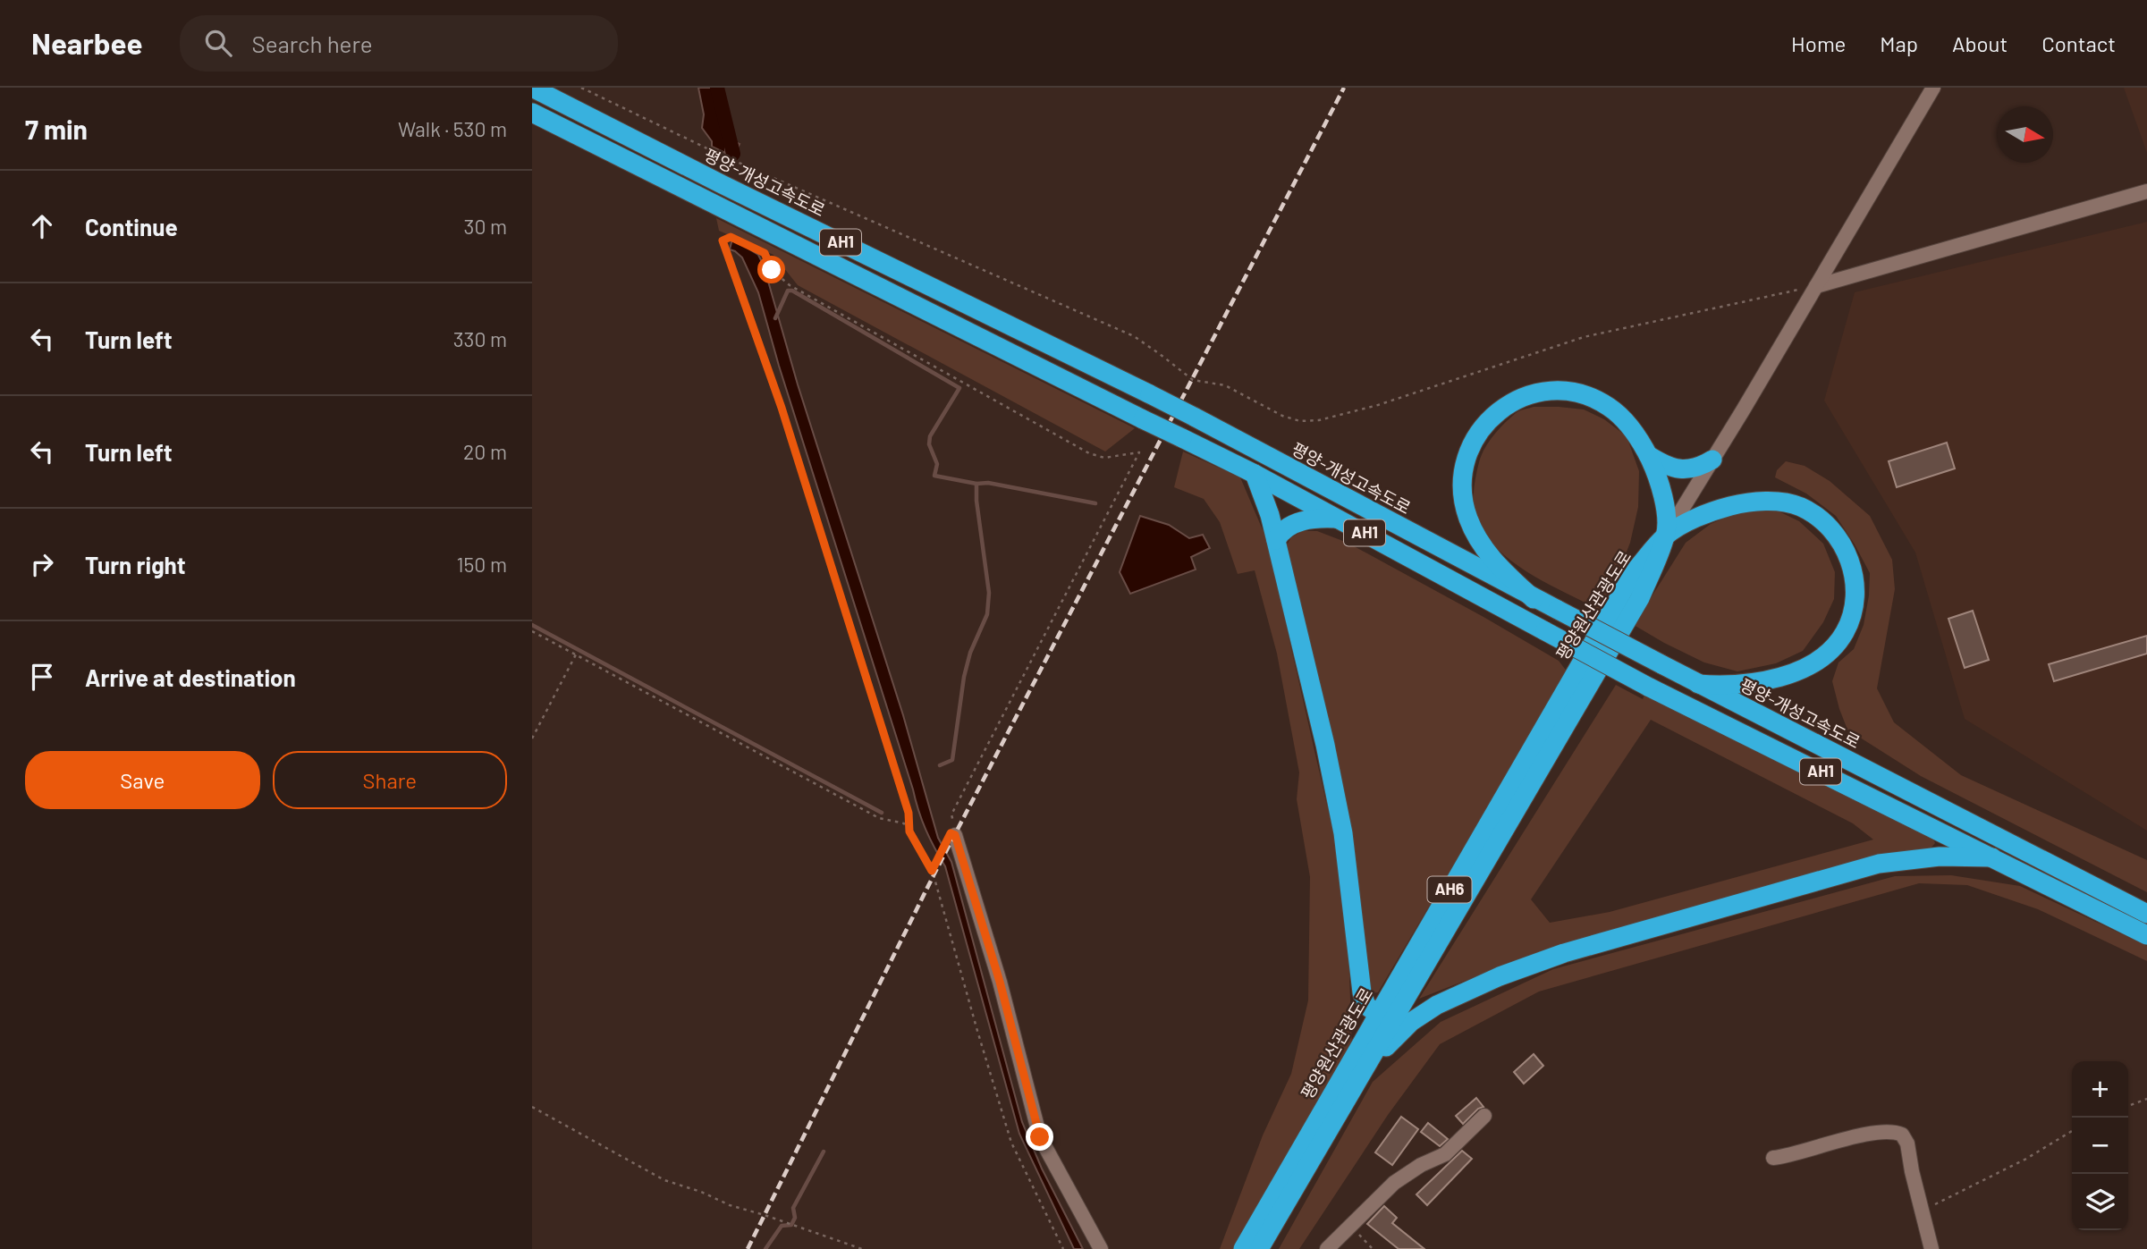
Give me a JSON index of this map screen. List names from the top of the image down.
{
  "streets": {
    "highway": [
      "평양-개성고속도로",
      "AH1",
      "평양원산관광도로",
      "AH6"
    ]
  },
  "north": "right",
  "page": {
    "header": "Nearbee",
    "search": "Search here",
    "nav": [
      "Home",
      "Map",
      "About",
      "Contact"
    ],
    "heading": ["7 min", "Walk · 530 m"],
    "list": [
      ["Continue", "30 m"],
      ["Turn left", "330 m"],
      ["Turn left", "20 m"],
      ["Turn right", "150 m"],
      "Arrive at destination"
    ],
    "buttons": ["Save", "Share"],
    "map_buttons": ["+", "−"]
  }
}
